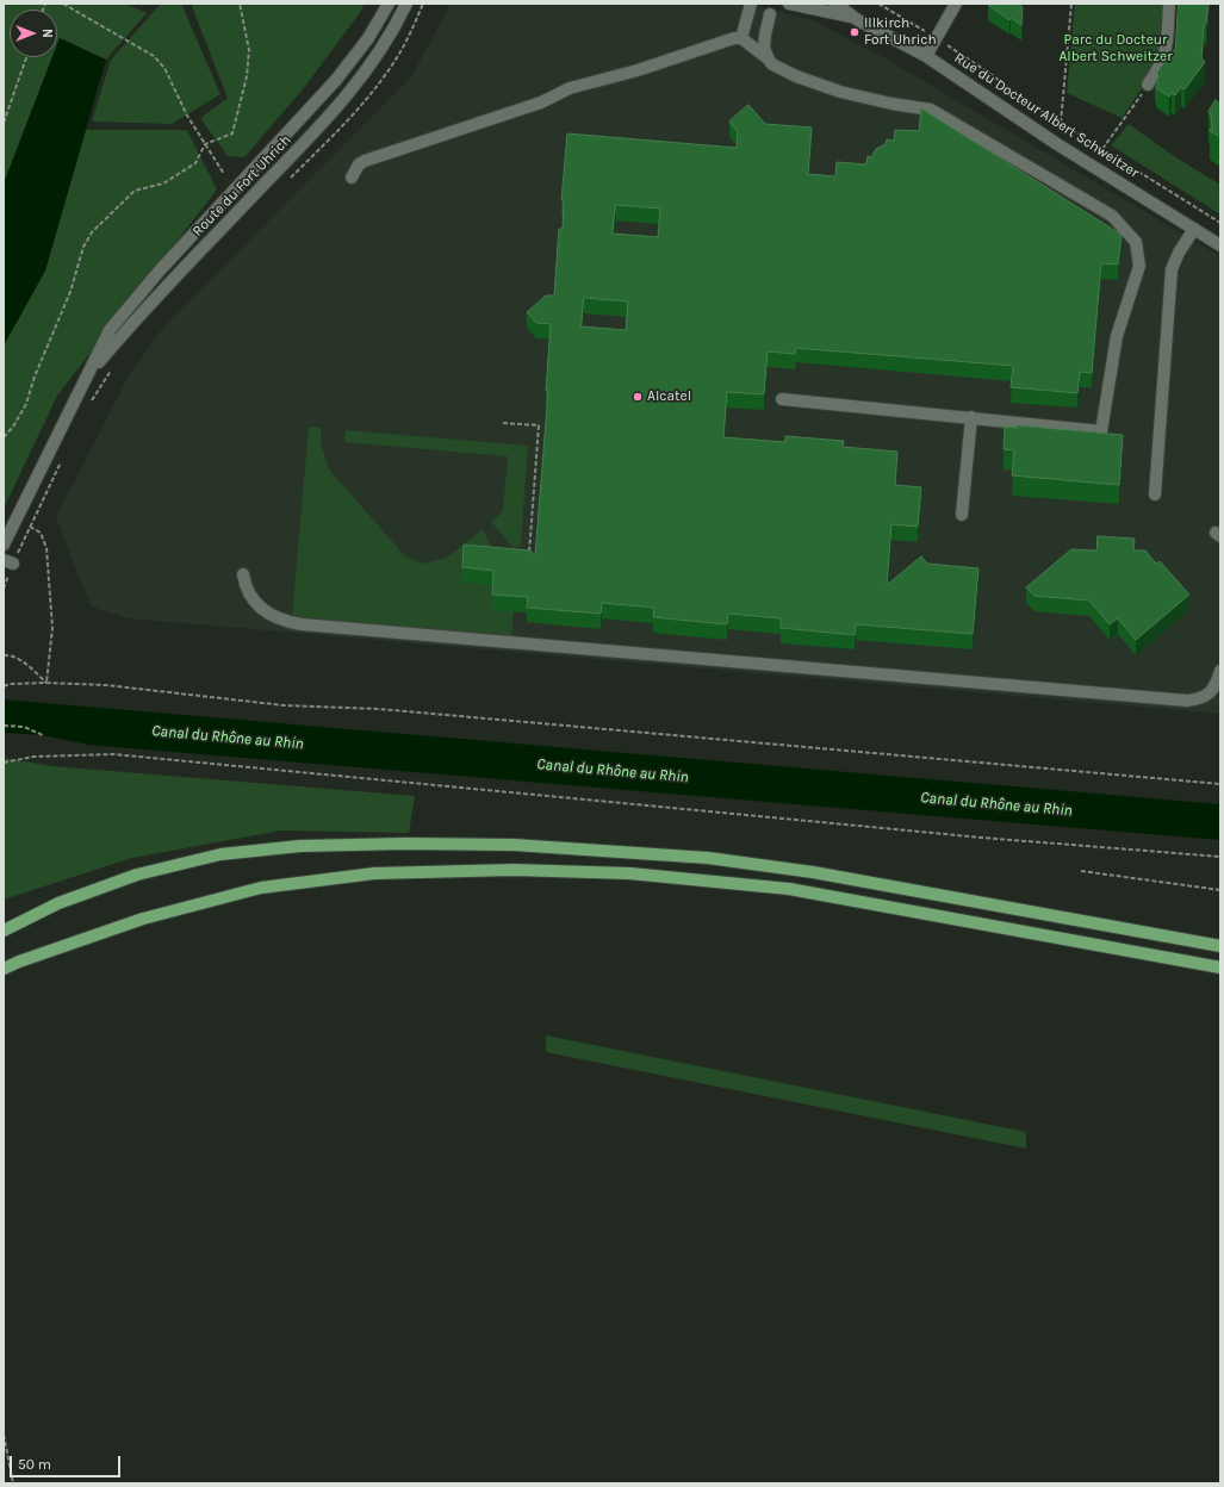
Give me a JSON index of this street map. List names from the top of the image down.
{
  "streets": {
    "street": ["Rue du Docteur Albert Schweitzer", "Route du Fort Uhrich"]
  },
  "water": ["Canal du Rhône au Rhin"],
  "parks": ["Parc du Docteur Albert Schweitzer"],
  "places": ["Illkirch Fort Uhrich", "Alcatel"],
  "scale_bar": "50 m",
  "north": "right"
}
